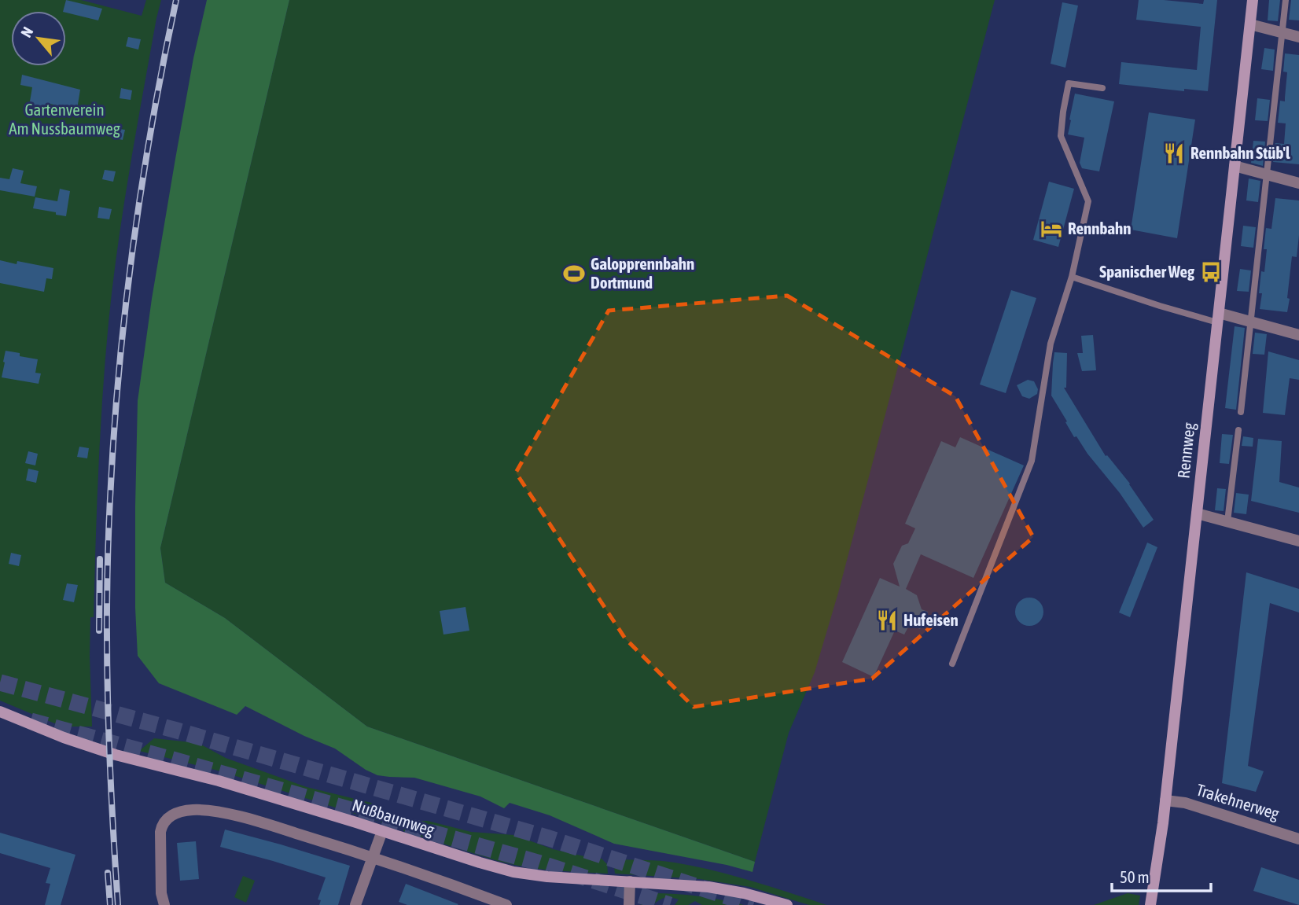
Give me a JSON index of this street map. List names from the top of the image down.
{
  "streets": {
    "street": ["Rennweg", "Trakehnerweg", "Nußbaumweg"]
  },
  "crossings": [
    ["Rennweg", "Trakehnerweg"]
  ],
  "parks": ["Gartenverein Am Nussbaumweg"],
  "places": {
    "restaurant": ["Rennbahn Stüb'l", "Hufeisen"],
    "hotel": ["Rennbahn"],
    "bus stop": ["Spanischer Weg"],
    "sports": ["Galopprennbahn Dortmund"]
  },
  "scale_bar": "50 m",
  "north": "top left"
}
